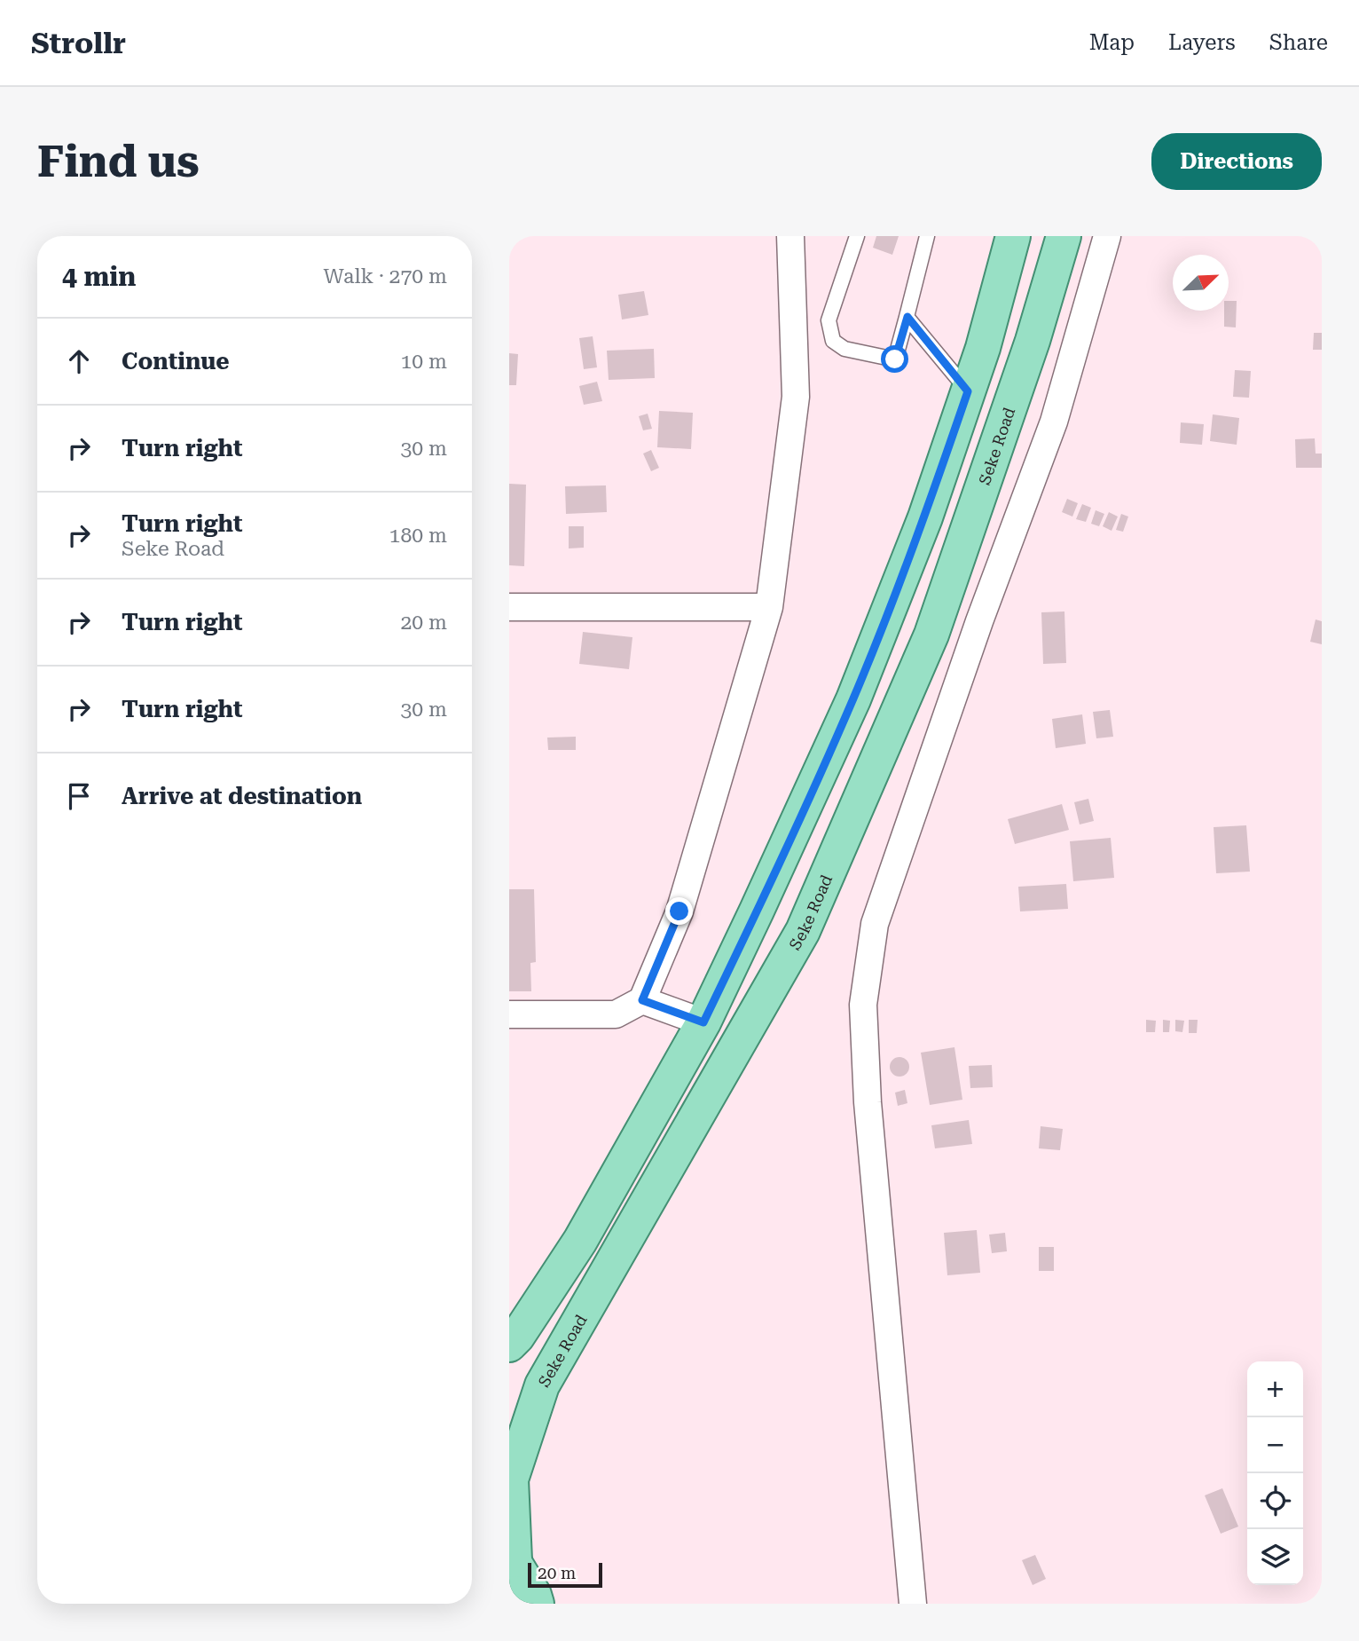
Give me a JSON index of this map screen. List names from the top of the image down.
{
  "streets": {
    "main road": ["Seke Road"]
  },
  "scale_bar": "20 m",
  "north": "top right",
  "page": {
    "header": "Strollr",
    "nav": ["Map", "Layers", "Share"],
    "buttons": "Directions",
    "title": "Find us",
    "heading": ["4 min", "Walk · 270 m"],
    "list": [
      ["Continue", "10 m"],
      ["Turn right", "30 m"],
      ["Turn right", "Seke Road", "180 m"],
      ["Turn right", "20 m"],
      ["Turn right", "30 m"],
      "Arrive at destination"
    ],
    "map_buttons": ["+", "−"],
    "scale": "20 m"
  }
}
